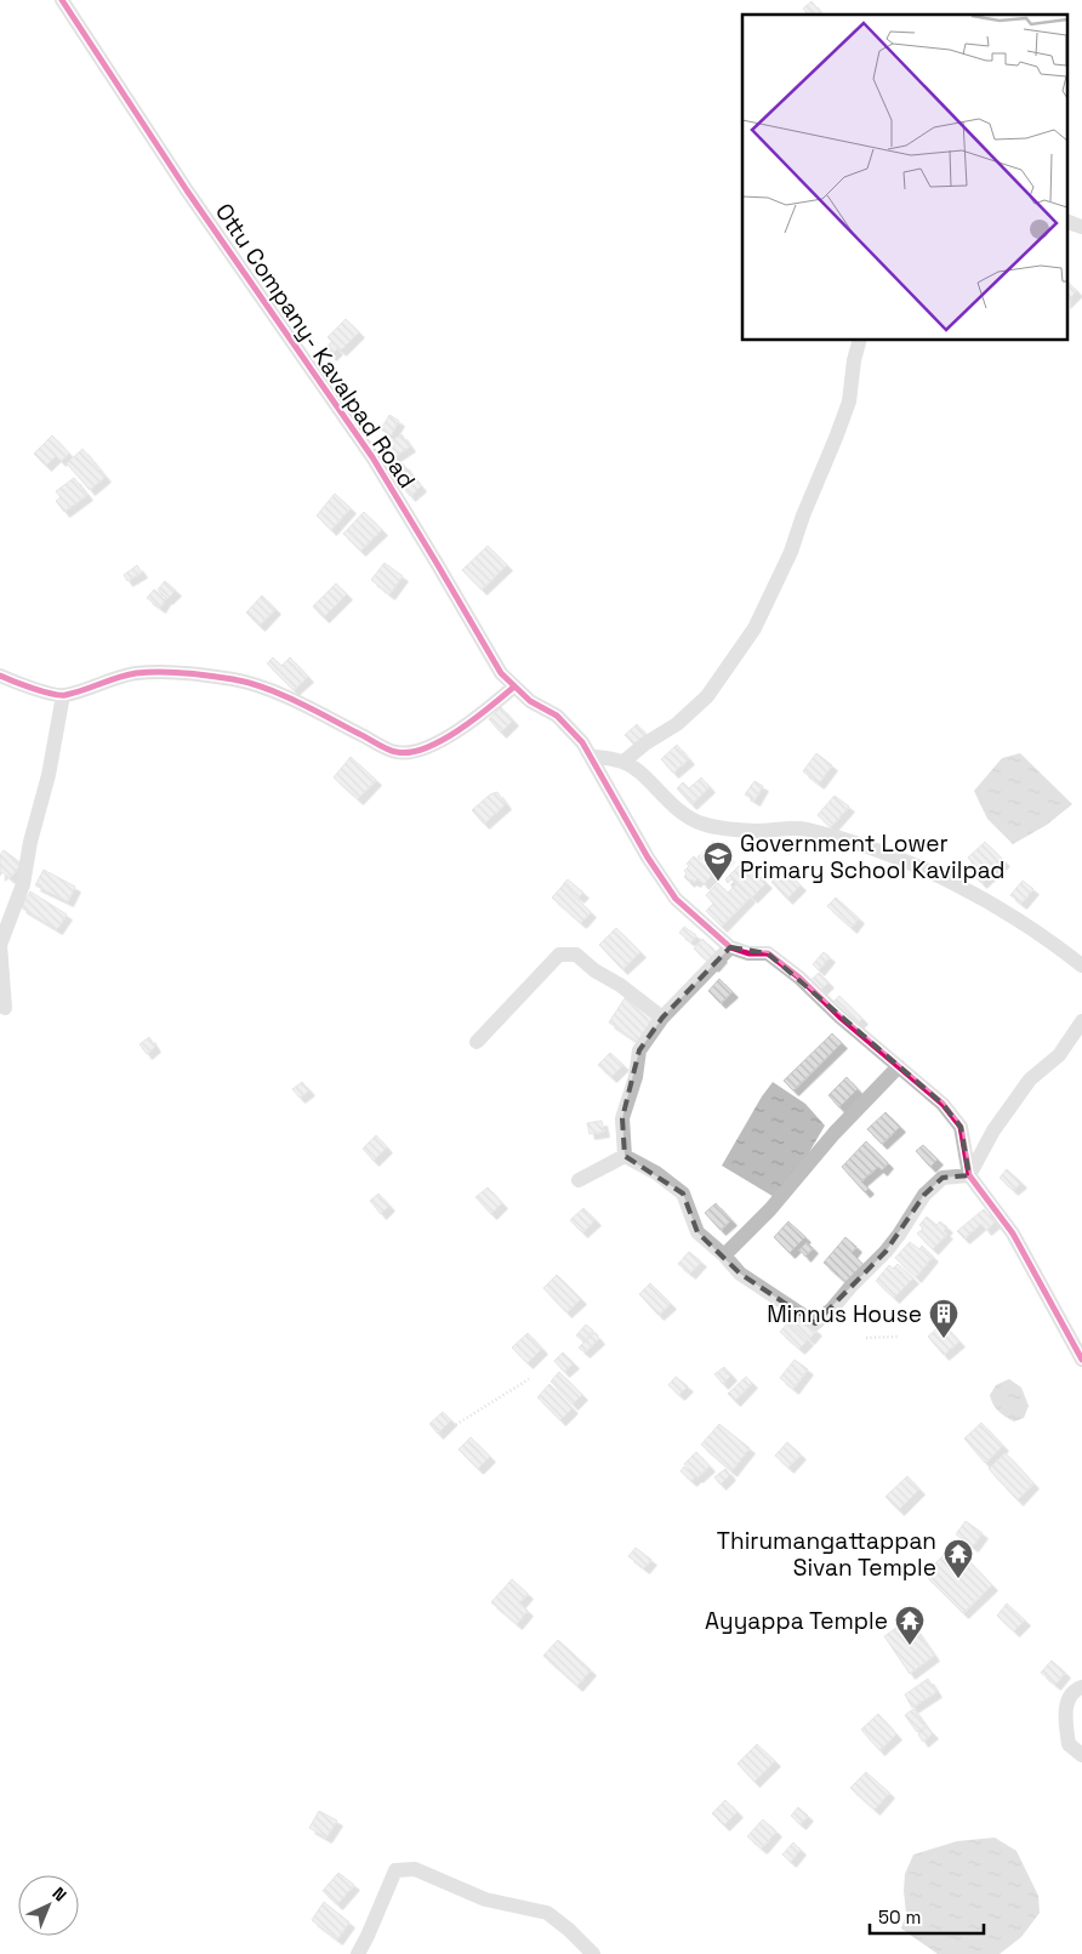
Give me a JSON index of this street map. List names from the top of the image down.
{
  "streets": {
    "street": ["Ottu Company- Kavalpad Road"]
  },
  "places": {
    "school or university": ["Government Lower Primary School Kavilpad"],
    "building": ["Minnus House"],
    "temple": ["Thirumangattappan Sivan Temple", "Ayyappa Temple"]
  },
  "scale_bar": "50 m",
  "north": "top right"
}
